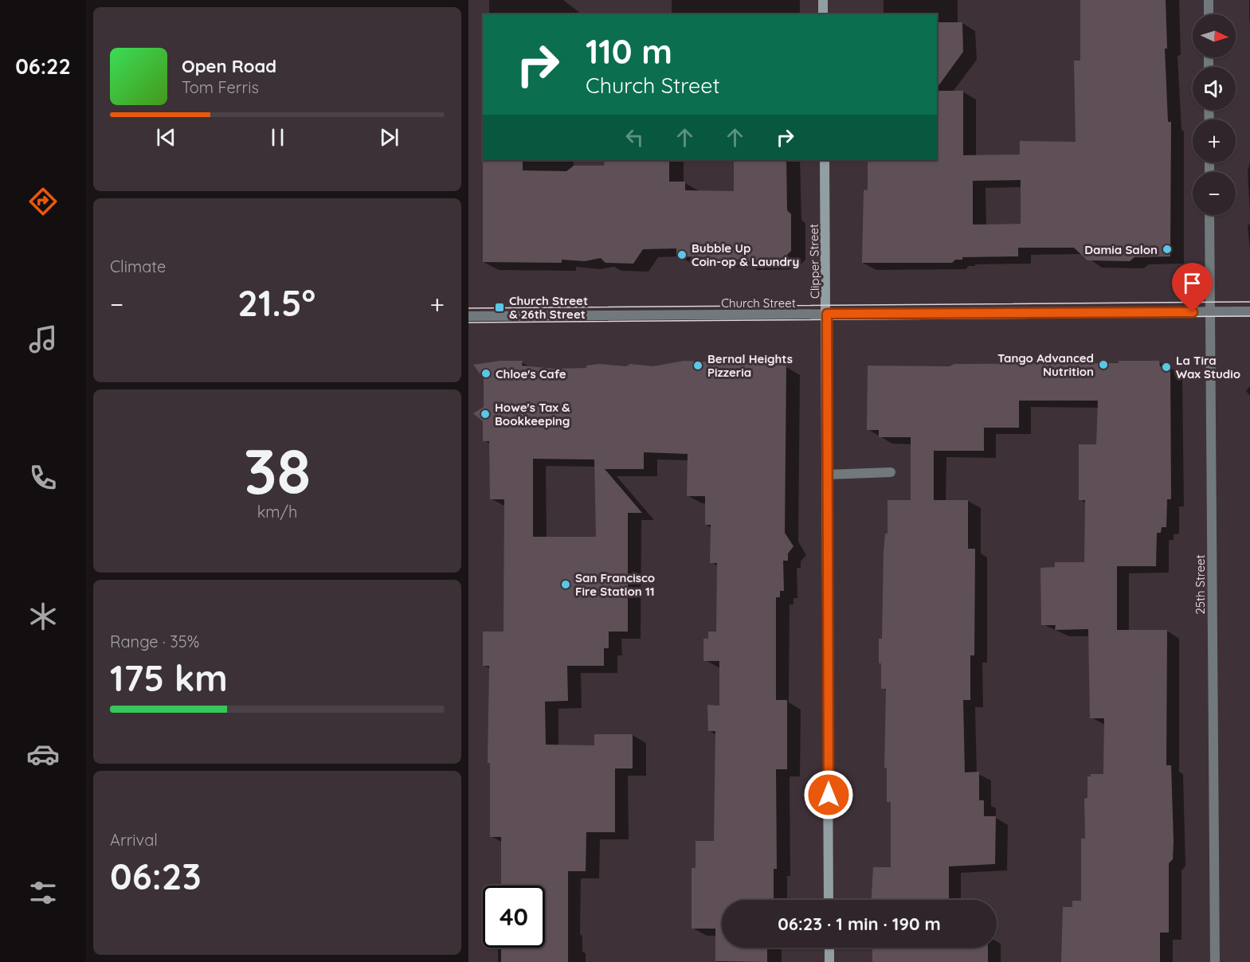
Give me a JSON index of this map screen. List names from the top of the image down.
{
  "streets": {
    "street": ["Clipper Street", "Church Street", "25th Street"]
  },
  "crossings": [
    ["Clipper Street", "Church Street"],
    ["Church Street", "25th Street"]
  ],
  "places": {
    "other": [
      "Damia Salon",
      "Bubble Up Coin-op & Laundry",
      "Tango Advanced Nutrition",
      "Bernal Heights Pizzeria",
      "La Tira Wax Studio",
      "Chloe's Cafe",
      "Howe's Tax & Bookkeeping",
      "San Francisco Fire Station 11"
    ],
    "transit": ["Church Street & 26th Street"]
  },
  "north": "right",
  "page": {
    "tabs": "06:22",
    "map_buttons": ["+", "−"],
    "turn": ["110 m", "Church Street"],
    "song": ["Open Road", "Tom Ferris"],
    "tile": [
      "Climate",
      ["38", "km/h"],
      ["Range · 35%", "175 km"],
      ["Arrival", "06:23"]
    ],
    "heat": ["−", "21.5°", "+"],
    "limit": "40",
    "trip": "06:23 · 1 min · 190 m"
  }
}
